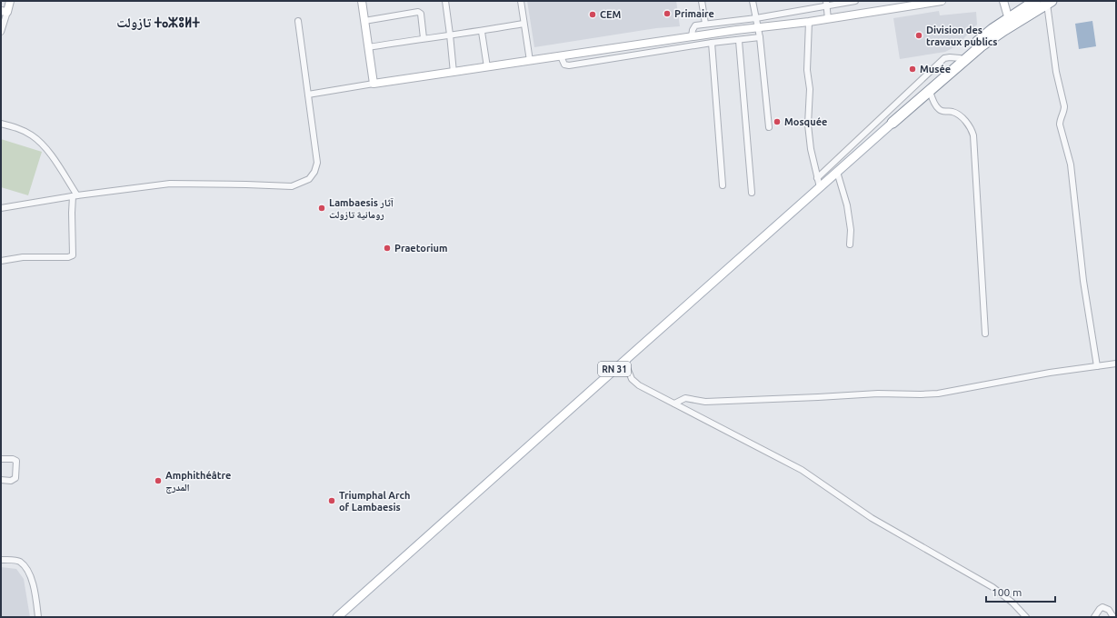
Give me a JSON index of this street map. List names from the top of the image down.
{
  "streets": {
    "highway": ["RN 31"]
  },
  "districts": ["تازولت ⵜⴰⵣⵓⵍⵜ"],
  "places": [
    "Primaire",
    "CEM",
    "Division des travaux publics",
    "Musée",
    "Mosquée",
    "Lambaesis آثار رومانية تازولت",
    "Praetorium",
    "Amphithéâtre المدرج",
    "Triumphal Arch of Lambaesis"
  ],
  "scale_bar": "100 m"
}
